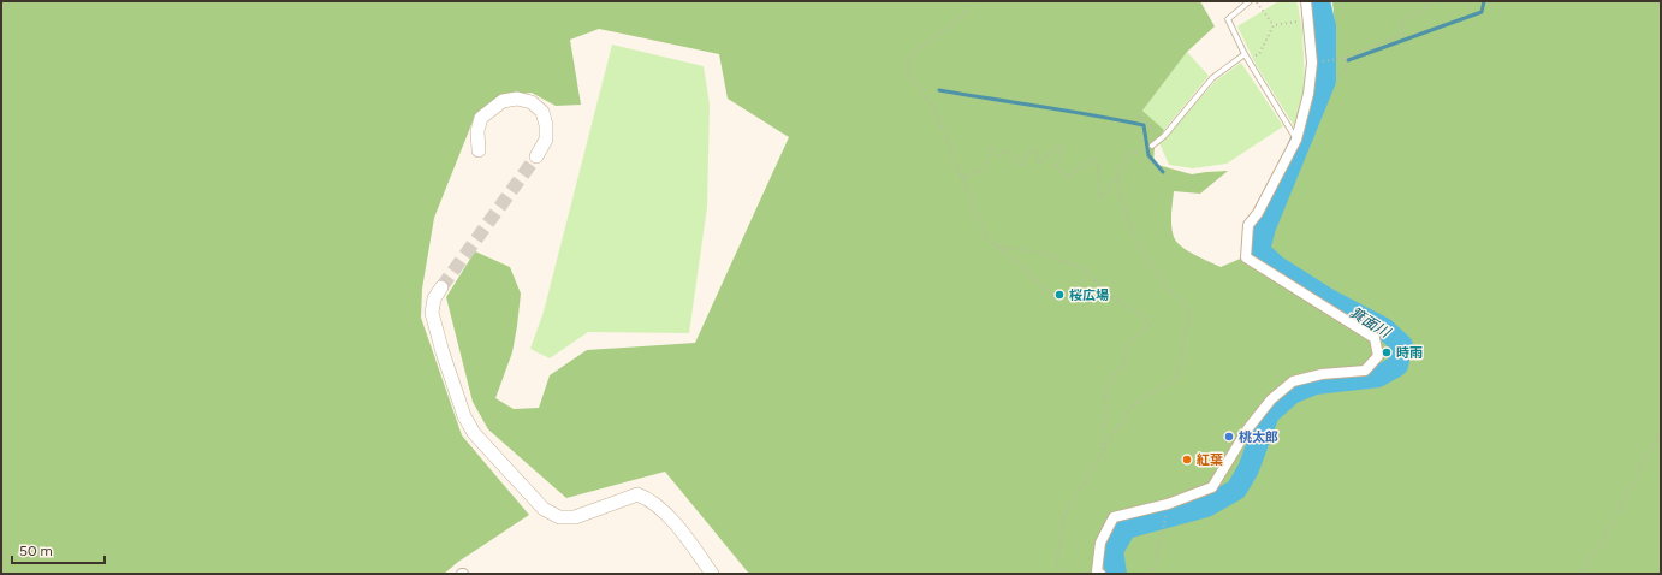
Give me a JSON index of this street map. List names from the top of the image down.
{
  "water": ["箕面川"],
  "places": [
    "桜広場",
    "時雨",
    "桃太郎",
    "紅葉"
  ],
  "scale_bar": "50 m"
}
